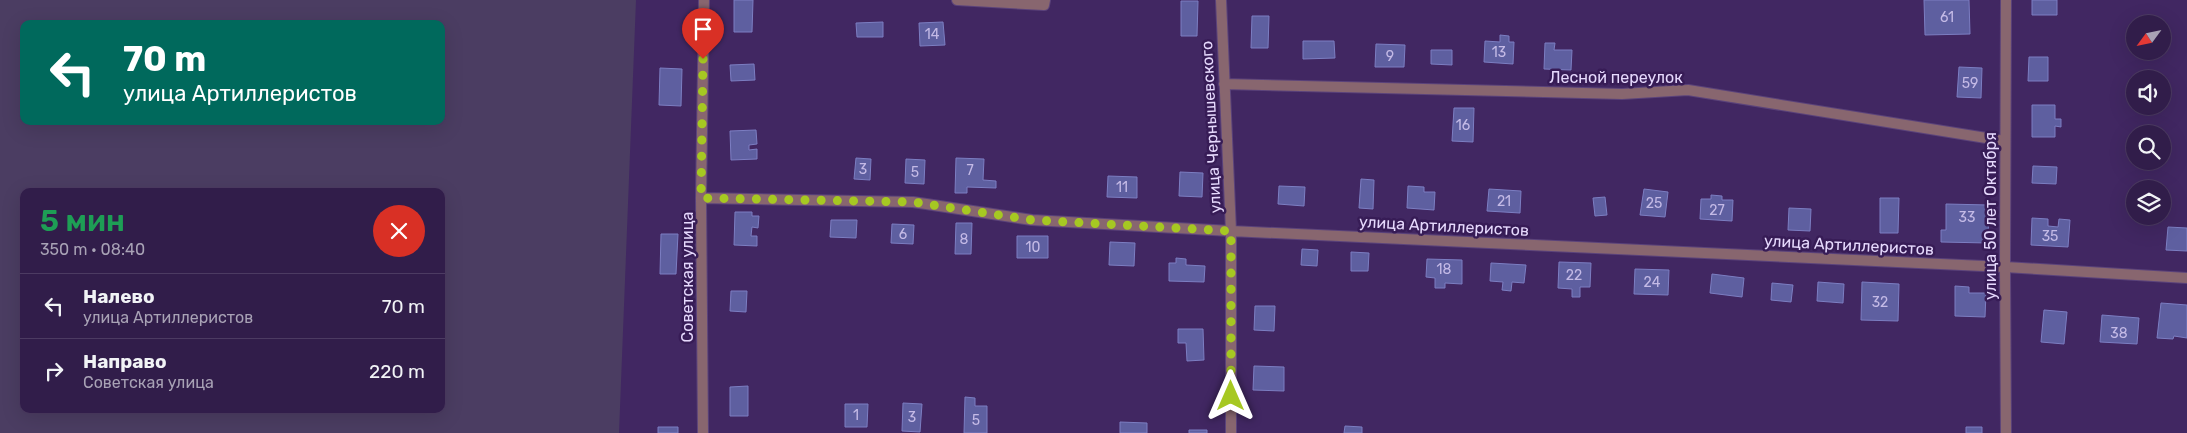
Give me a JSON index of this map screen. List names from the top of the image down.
{
  "streets": {
    "street": [
      "Лесной переулок",
      "улица Чернышевского",
      "улица 50 лет Октября",
      "улица Артиллеристов",
      "Советская улица"
    ]
  },
  "crossings": [
    ["Лесной переулок", "улица Чернышевского"],
    ["Лесной переулок", "улица 50 лет Октября"],
    ["улица Чернышевского", "улица Артиллеристов"],
    ["улица 50 лет Октября", "улица Артиллеристов"],
    ["улица Артиллеристов", "Советская улица"]
  ],
  "house_numbers": [
    "61",
    "14",
    "13",
    "9",
    "59",
    "16",
    "3",
    "7",
    "5",
    "11",
    "21",
    "25",
    "27",
    "33",
    "6",
    "35",
    "8",
    "10",
    "18",
    "22",
    "24",
    "32",
    "38",
    "1",
    "3",
    "5"
  ],
  "north": "bottom left",
  "page": {
    "turn": ["70 m", "улица Артиллеристов"],
    "heading": ["5 мин", "350 m · 08:40"],
    "list": [
      {
        "name": "Налево",
        "note": "улица Артиллеристов",
        "value": "70 m"
      },
      {
        "name": "Направо",
        "note": "Советская улица",
        "value": "220 m"
      }
    ]
  }
}
